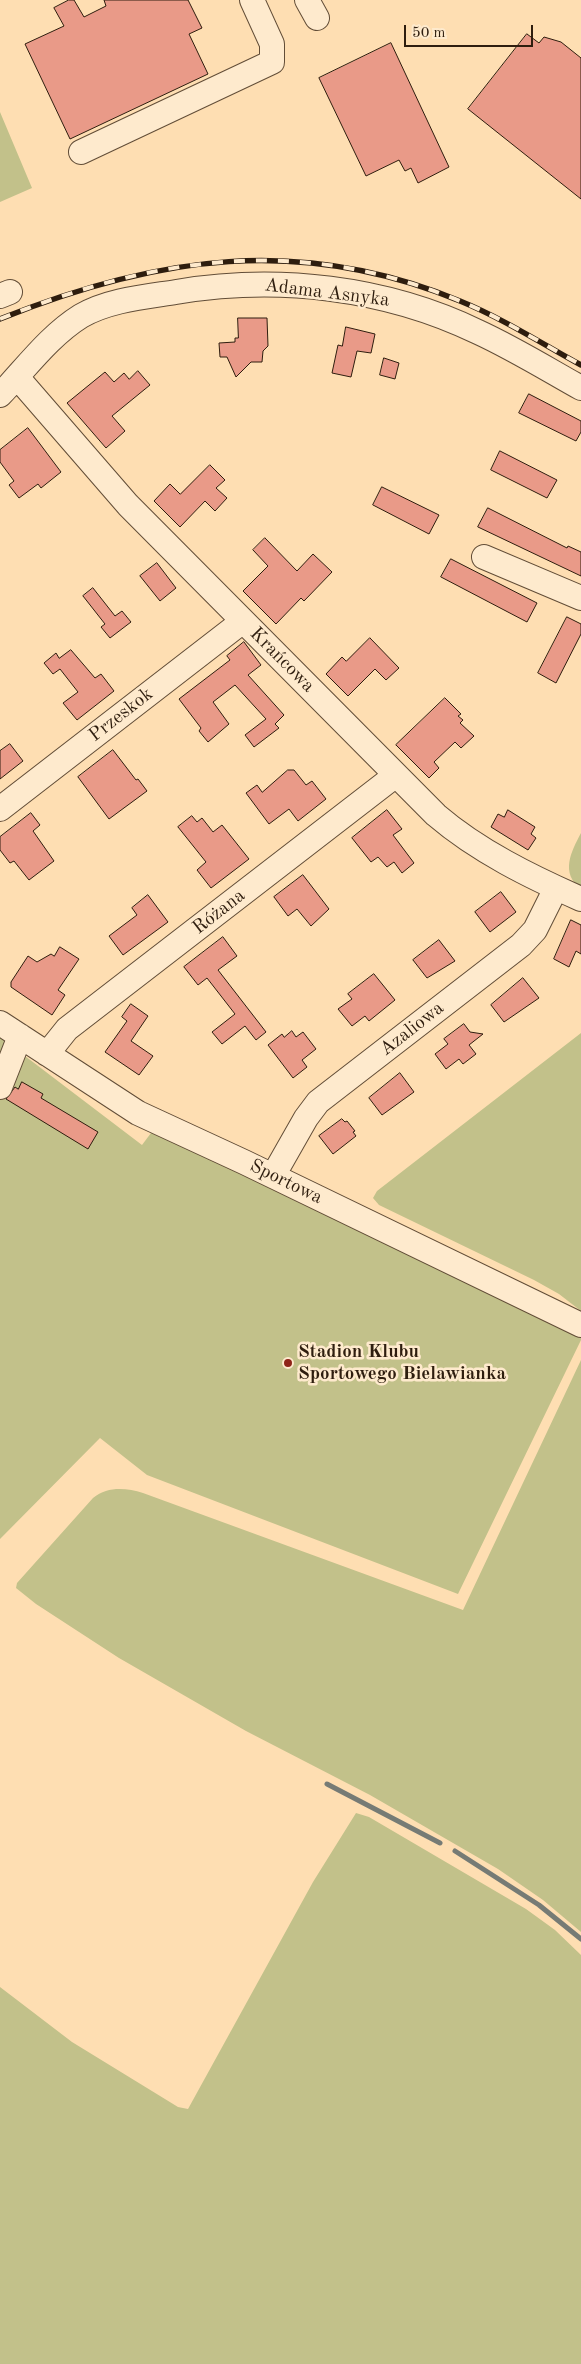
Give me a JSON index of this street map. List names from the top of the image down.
{
  "streets": {
    "street": [
      "Adama Asnyka",
      "Krańcowa",
      "Przeskok",
      "Różana",
      "Azaliowa",
      "Sportowa"
    ]
  },
  "crossings": [
    ["Adama Asnyka", "Krańcowa"],
    ["Krańcowa", "Przeskok"],
    ["Krańcowa", "Różana"],
    ["Krańcowa", "Azaliowa"],
    ["Różana", "Sportowa"],
    ["Azaliowa", "Sportowa"]
  ],
  "places": ["Stadion Klubu Sportowego Bielawianka"],
  "scale_bar": "50 m"
}
